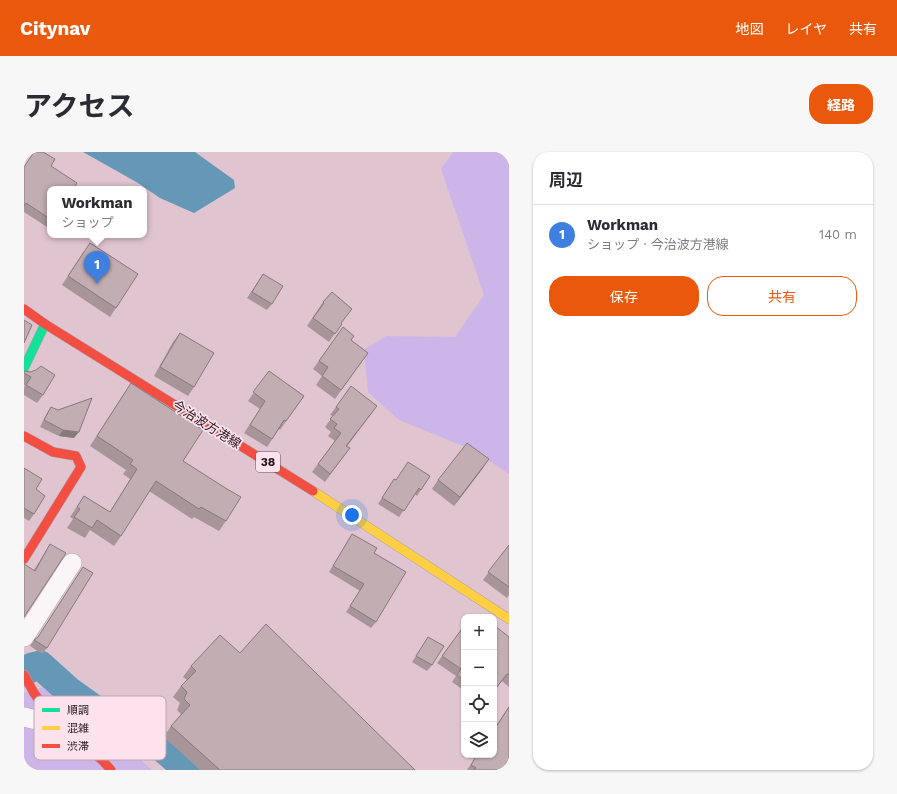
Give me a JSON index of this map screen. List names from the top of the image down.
{
  "streets": {
    "main road": ["今治波方港線", "38"]
  },
  "legend": ["順調", "混雑", "渋滞"],
  "page": {
    "header": "Citynav",
    "nav": ["地図", "レイヤ", "共有"],
    "title": "アクセス",
    "buttons": [
      "経路",
      ["保存", "共有"]
    ],
    "heading": "周辺",
    "popup": ["Workman", "ショップ"],
    "list": [
      {
        "mark": "1",
        "name": "Workman",
        "note": "ショップ · 今治波方港線",
        "value": "140 m"
      }
    ],
    "pins": "1",
    "map_buttons": ["+", "−"]
  }
}
